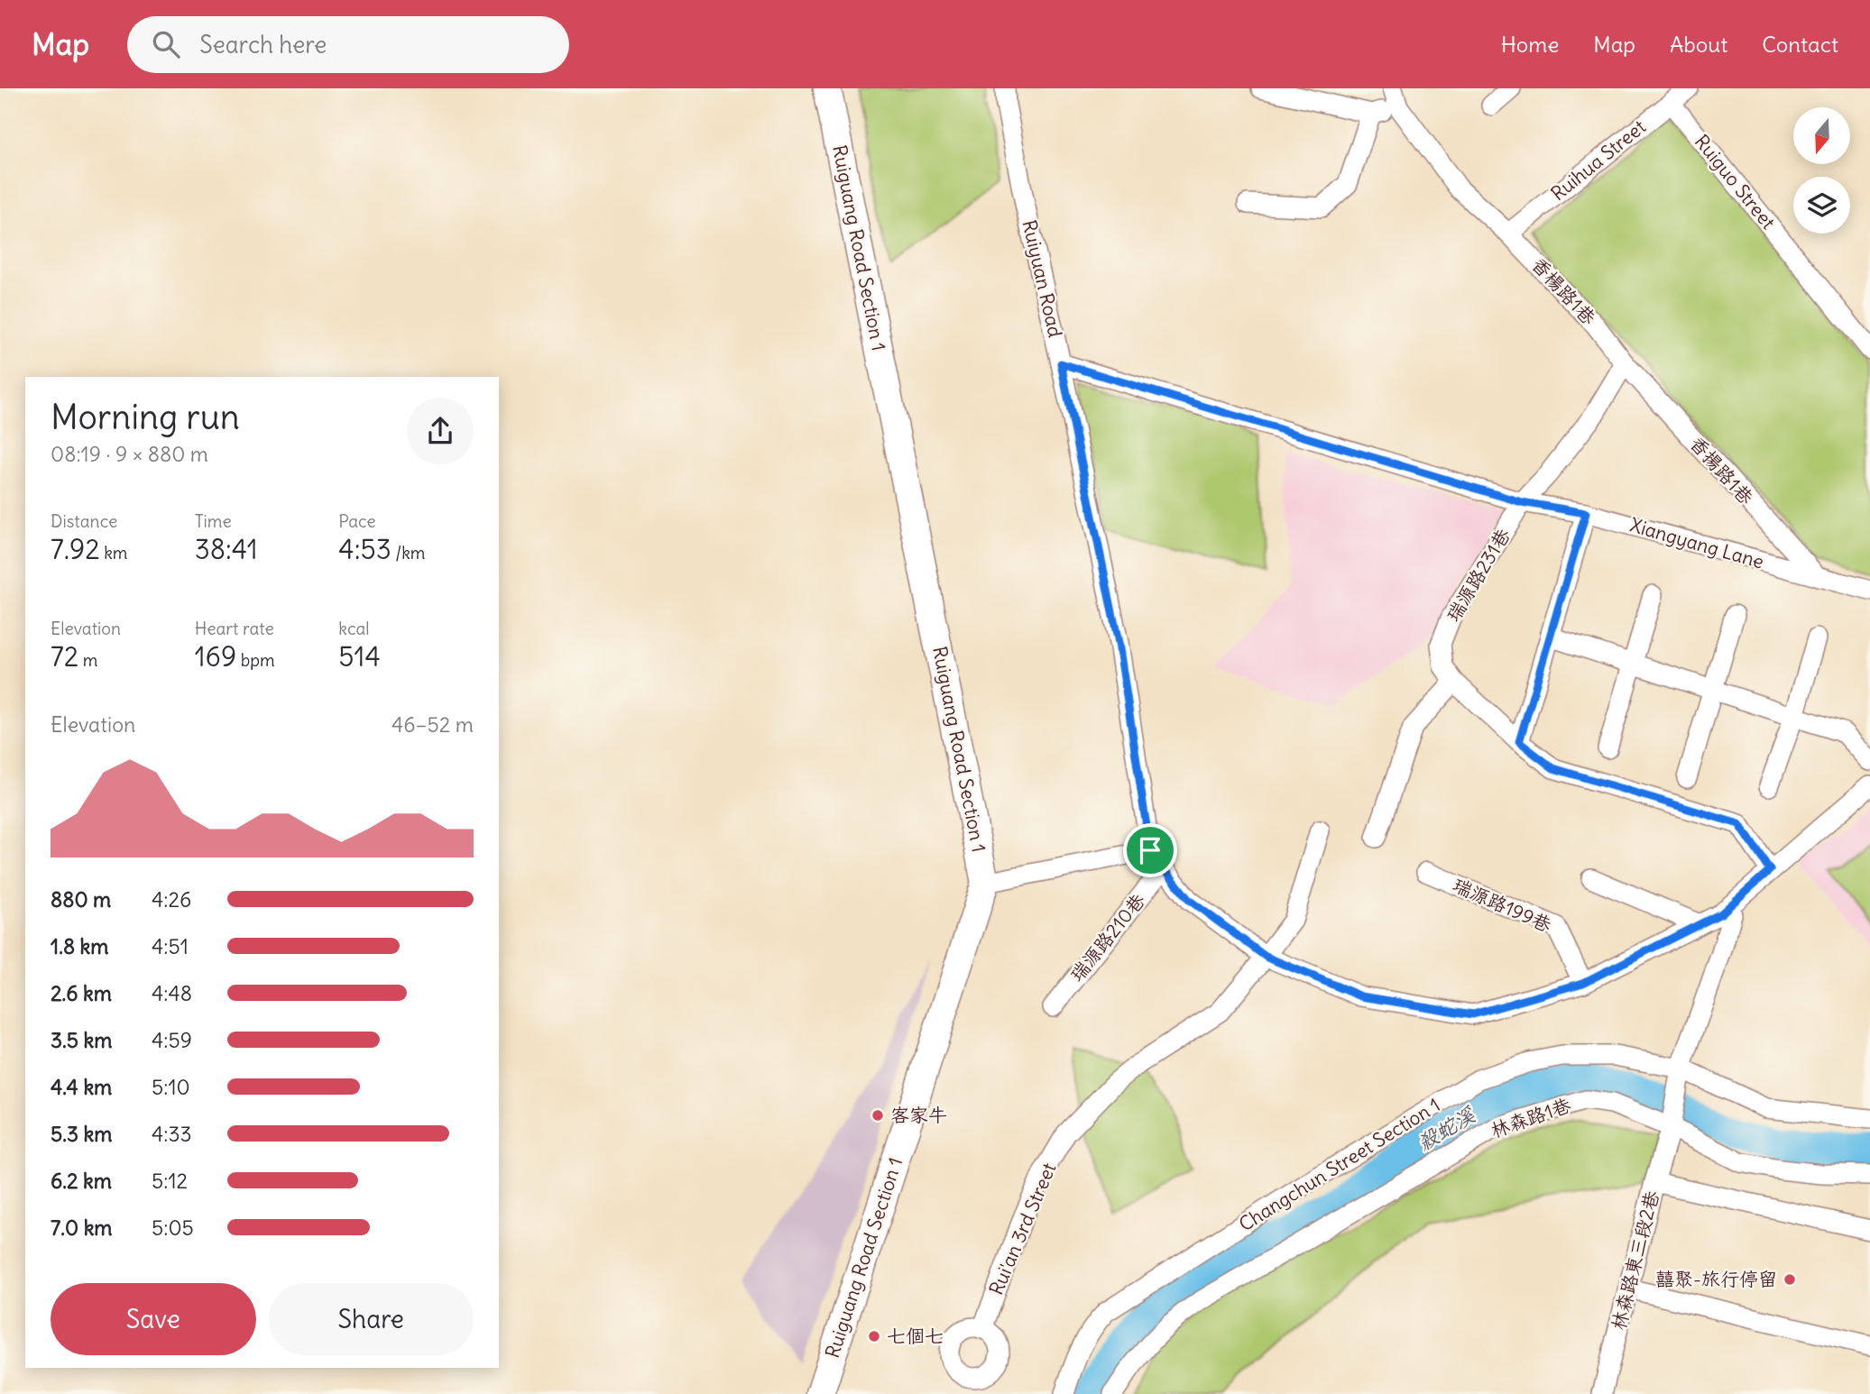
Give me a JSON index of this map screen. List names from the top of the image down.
{
  "streets": {
    "street": [
      "Ruihua Street",
      "Ruiguo Street",
      "Ruiguang Road Section 1",
      "Ruiyuan Road",
      "香楊路1巷",
      "香揚路1巷",
      "Xiangyang Lane",
      "瑞源路231巷",
      "瑞源路199巷",
      "瑞源路210巷",
      "林森路1巷",
      "Changchun Street Section 1",
      "Rui'an 3rd Street",
      "林森路東三段2巷"
    ]
  },
  "crossings": [
    ["Ruihua Street", "Ruiguo Street"],
    ["Ruihua Street", "香楊路1巷"],
    ["Ruiyuan Road", "Xiangyang Lane"],
    ["Ruiyuan Road", "瑞源路231巷"],
    ["Ruiyuan Road", "瑞源路199巷"],
    ["Ruiyuan Road", "瑞源路210巷"],
    ["Ruiyuan Road", "Rui'an 3rd Street"],
    ["香楊路1巷", "香揚路1巷"],
    ["香揚路1巷", "Xiangyang Lane"],
    ["Xiangyang Lane", "瑞源路231巷"],
    ["林森路1巷", "林森路東三段2巷"],
    ["Changchun Street Section 1", "林森路東三段2巷"]
  ],
  "water": ["殺蛇溪"],
  "places": ["客家牛", "囍聚-旅行停留", "七個七"],
  "north": "bottom",
  "page": {
    "header": "Map",
    "search": "Search here",
    "nav": [
      "Home",
      "Map",
      "About",
      "Contact"
    ],
    "heading": ["Morning run", "08:19 · 9 × 880 m"],
    "stats": [
      ["Distance", "7.92 km"],
      ["Time", "38:41"],
      ["Pace", "4:53 /km"],
      ["Elevation", "72 m"],
      ["Heart rate", "169 bpm"],
      ["kcal", "514"]
    ],
    "chart": ["Elevation", "46–52 m"],
    "list": [
      {
        "name": "880 m",
        "note": "4:26"
      },
      {
        "name": "1.8 km",
        "note": "4:51"
      },
      {
        "name": "2.6 km",
        "note": "4:48"
      },
      {
        "name": "3.5 km",
        "note": "4:59"
      },
      {
        "name": "4.4 km",
        "note": "5:10"
      },
      {
        "name": "5.3 km",
        "note": "4:33"
      },
      {
        "name": "6.2 km",
        "note": "5:12"
      },
      {
        "name": "7.0 km",
        "note": "5:05"
      }
    ],
    "buttons": ["Save", "Share"]
  }
}
